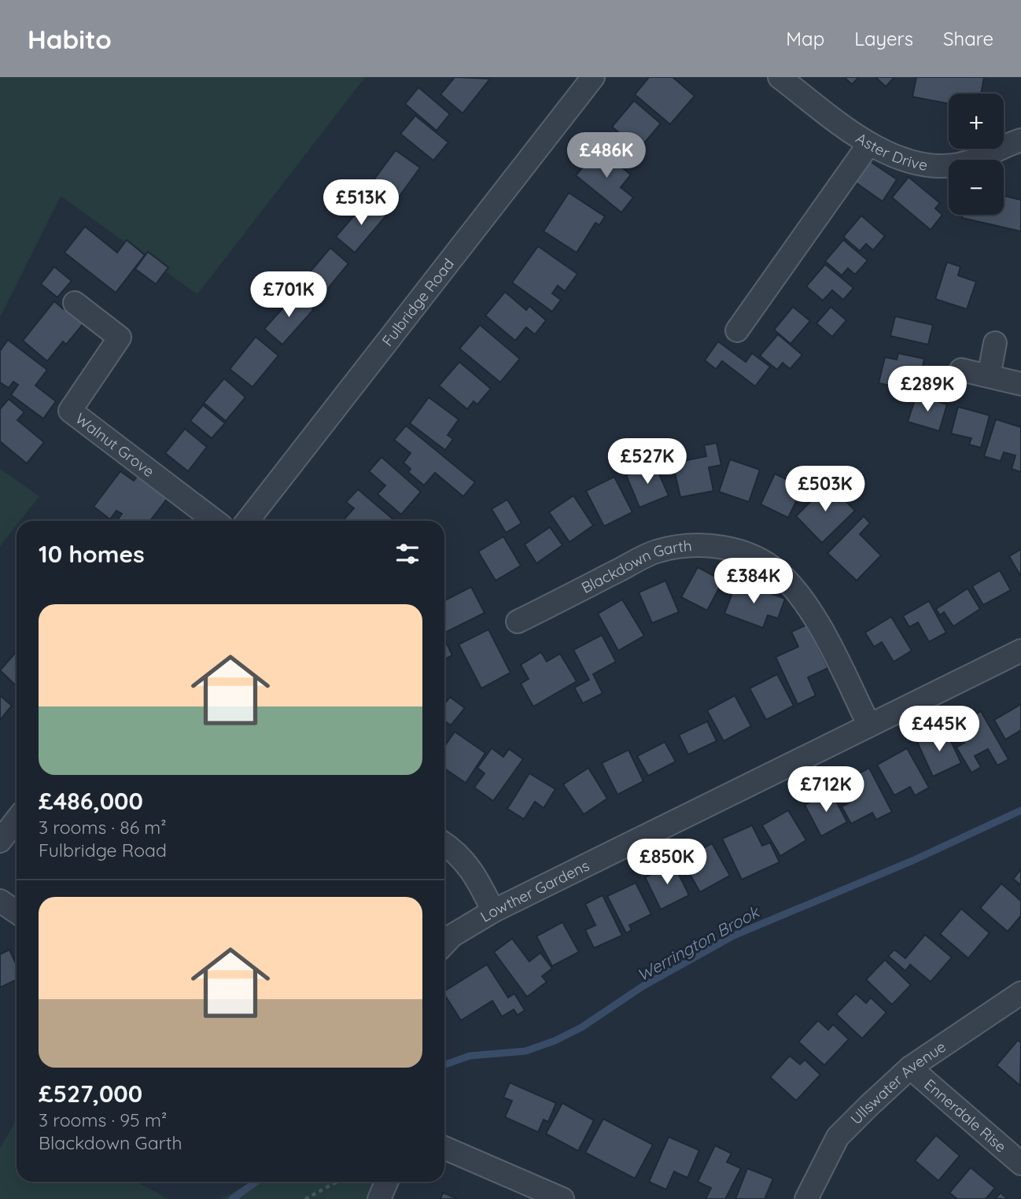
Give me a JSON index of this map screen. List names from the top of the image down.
{
  "streets": {
    "street": [
      "Aster Drive",
      "Fulbridge Road",
      "Walnut Grove",
      "Blackdown Garth",
      "Lowther Gardens",
      "Ullswater Avenue",
      "Ennerdale Rise"
    ]
  },
  "crossings": [
    ["Blackdown Garth", "Lowther Gardens"],
    ["Ullswater Avenue", "Ennerdale Rise"]
  ],
  "water": ["Werrington Brook"],
  "page": {
    "header": "Habito",
    "nav": ["Map", "Layers", "Share"],
    "map_buttons": ["+", "−"],
    "price": [
      "£486K",
      "£513K",
      "£701K",
      "£289K",
      "£527K",
      "£503K",
      "£384K",
      "£445K",
      "£712K",
      "£850K"
    ],
    "heading": "10 homes",
    "list": [
      {
        "name": "£486,000",
        "note": "3 rooms · 86 m² · Fulbridge Road"
      },
      {
        "name": "£527,000",
        "note": "3 rooms · 95 m² · Blackdown Garth"
      }
    ]
  }
}
